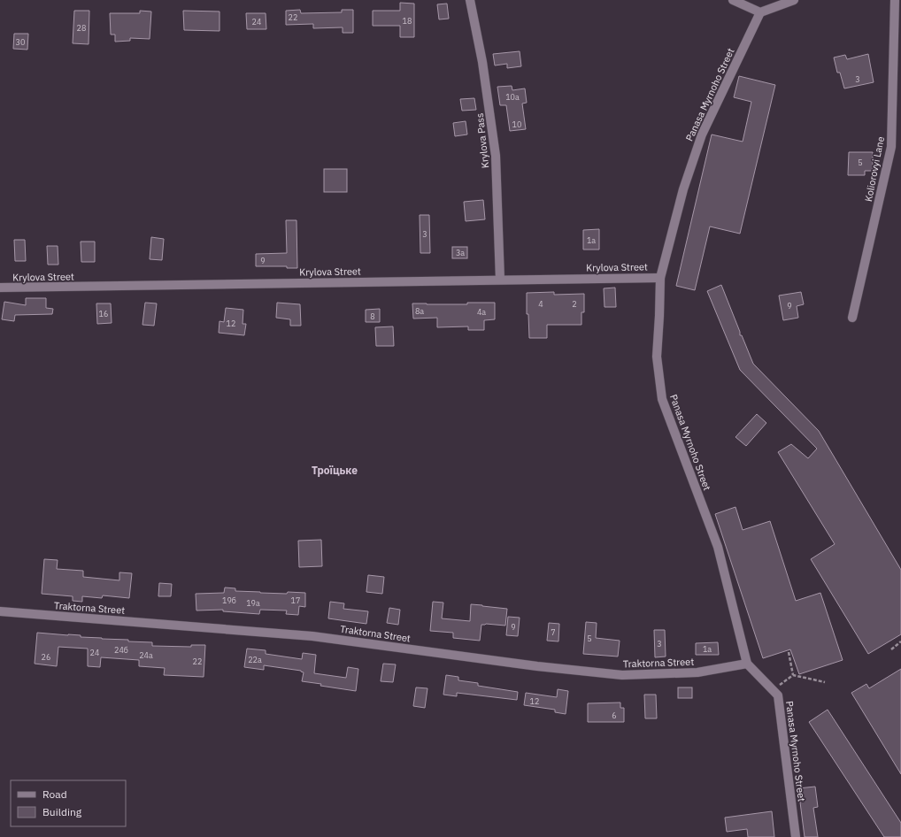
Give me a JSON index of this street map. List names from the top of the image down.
{
  "streets": {
    "street": [
      "Panasa Myrnoho Street",
      "Krylova Pass",
      "Koliorovyi Lane",
      "Krylova Street",
      "Traktorna Street"
    ]
  },
  "crossings": [
    ["Panasa Myrnoho Street", "Krylova Street"],
    ["Panasa Myrnoho Street", "Traktorna Street"],
    ["Krylova Pass", "Krylova Street"]
  ],
  "districts": ["Троїцьке"],
  "house_numbers": [
    "22",
    "18",
    "24",
    "28",
    "30",
    "3",
    "10а",
    "10",
    "5",
    "3",
    "1а",
    "3а",
    "9",
    "4",
    "2",
    "9",
    "8а",
    "4а",
    "16",
    "8",
    "12",
    "19б",
    "17",
    "19а",
    "9",
    "7",
    "5",
    "3",
    "1а",
    "24б",
    "24",
    "24а",
    "26",
    "22а",
    "22",
    "12",
    "6"
  ],
  "legend": ["Road", "Building"]
}
